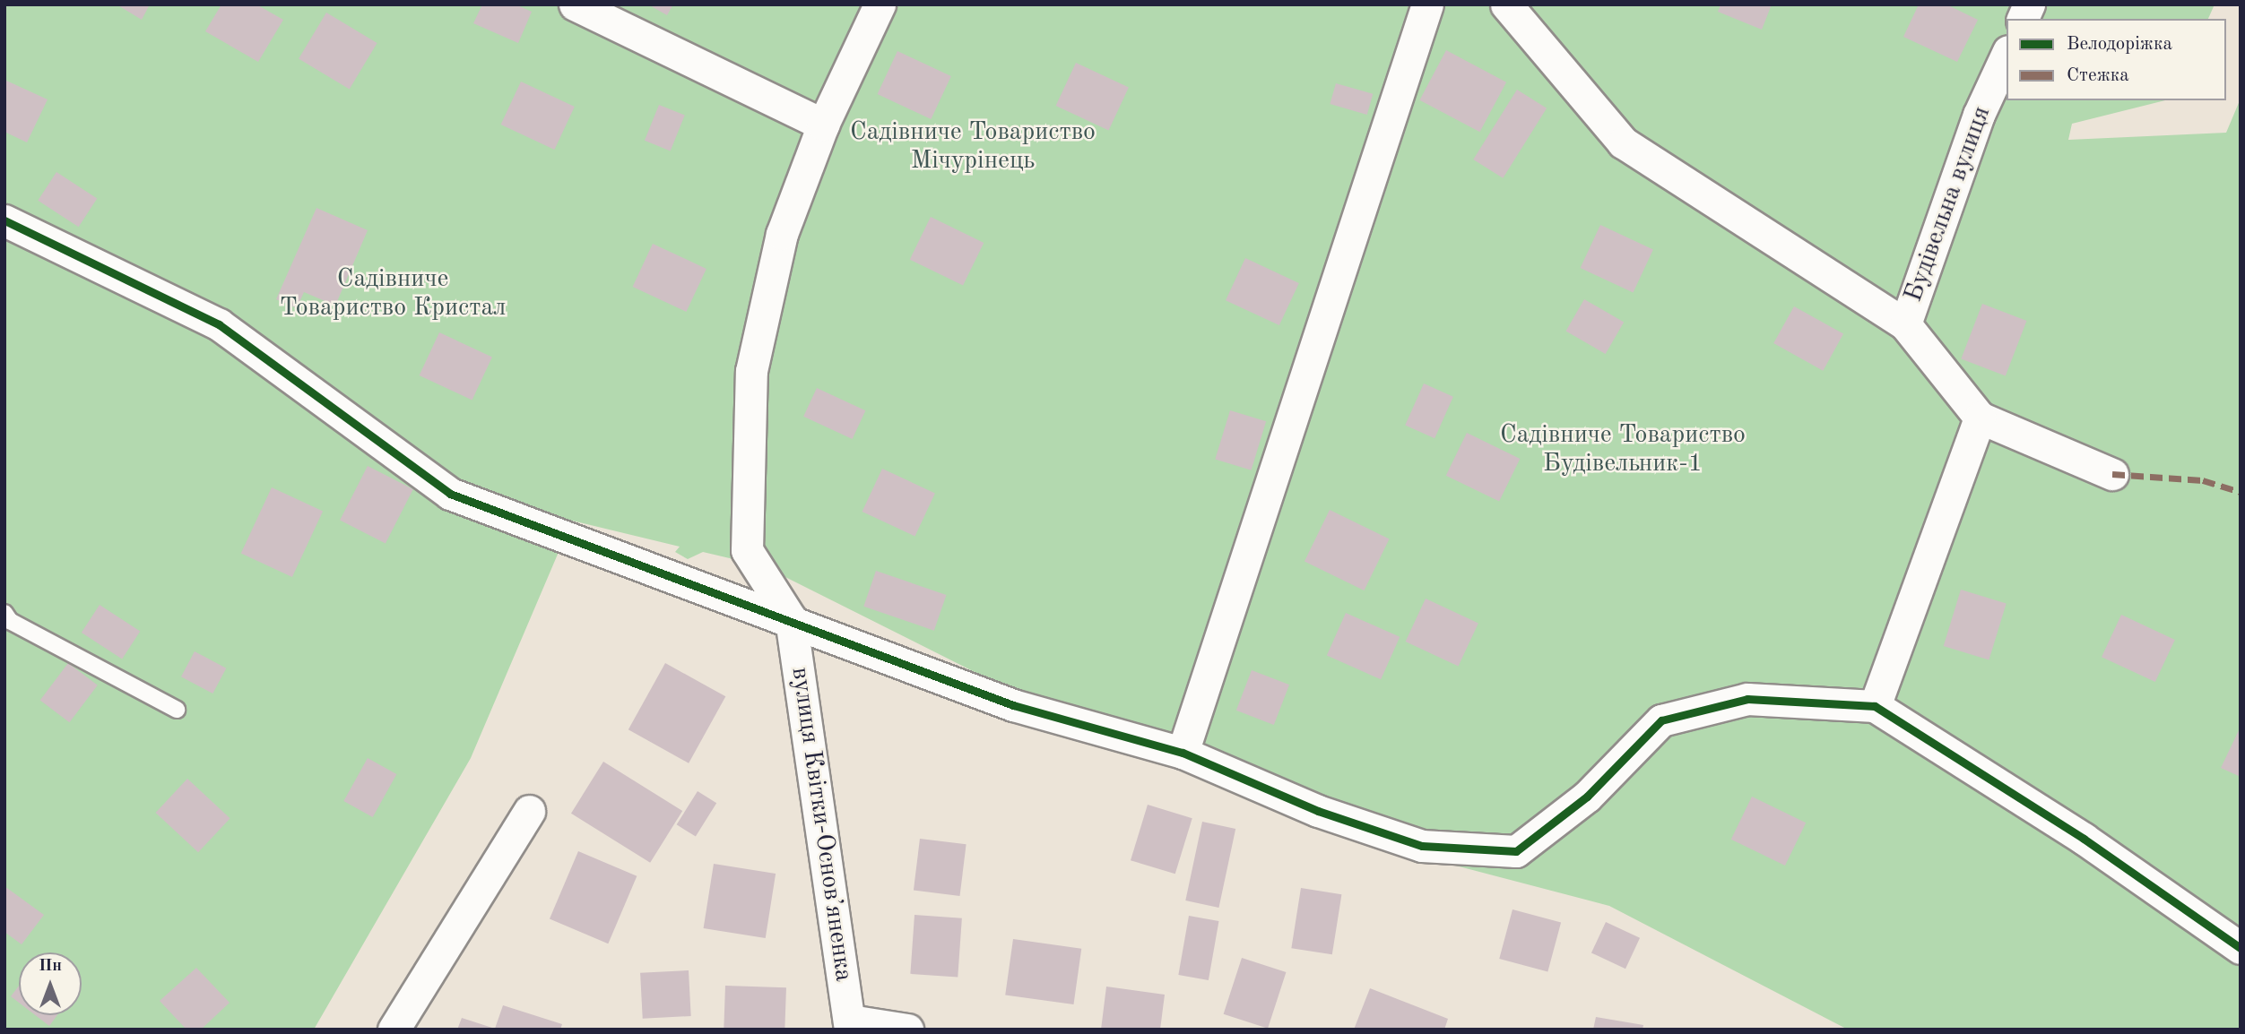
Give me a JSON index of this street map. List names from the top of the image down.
{
  "streets": {
    "street": ["Будівельна вулиця", "вулиця Квітки-Основʼяненка"]
  },
  "parks": ["Садівниче Товариство Мічурінець", "Садівниче Товариство Кристал", "Садівниче Товариство Будівельник-1"],
  "legend": ["Велодоріжка", "Стежка"],
  "north": "top"
}
